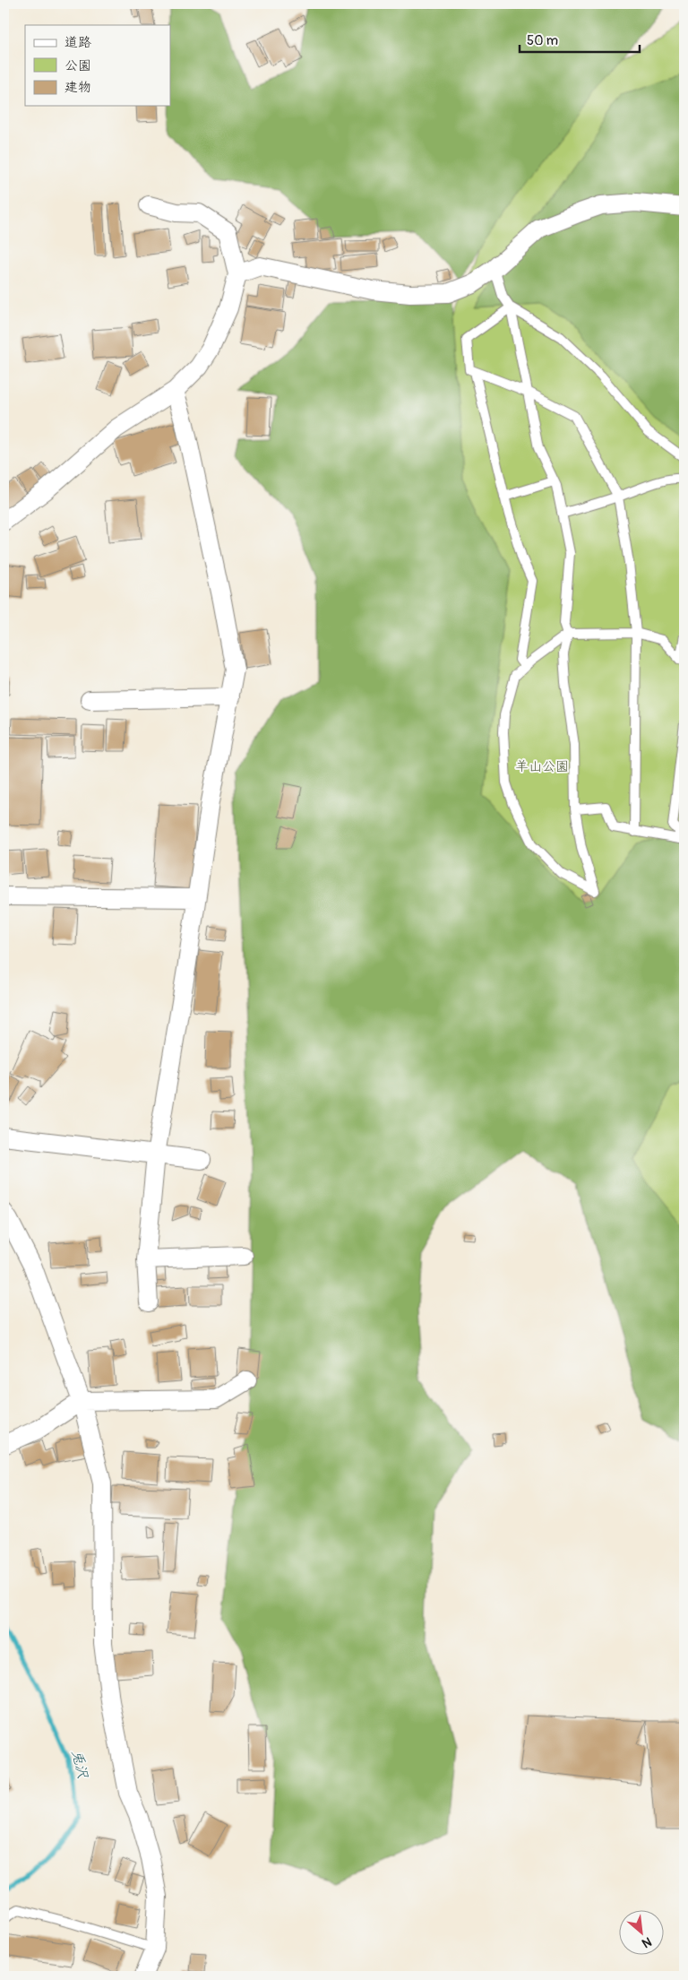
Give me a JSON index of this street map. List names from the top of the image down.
{
  "water": ["兎沢"],
  "parks": ["羊山公園"],
  "legend": ["道路", "公園", "建物"],
  "scale_bar": "50 m",
  "north": "bottom right"
}
